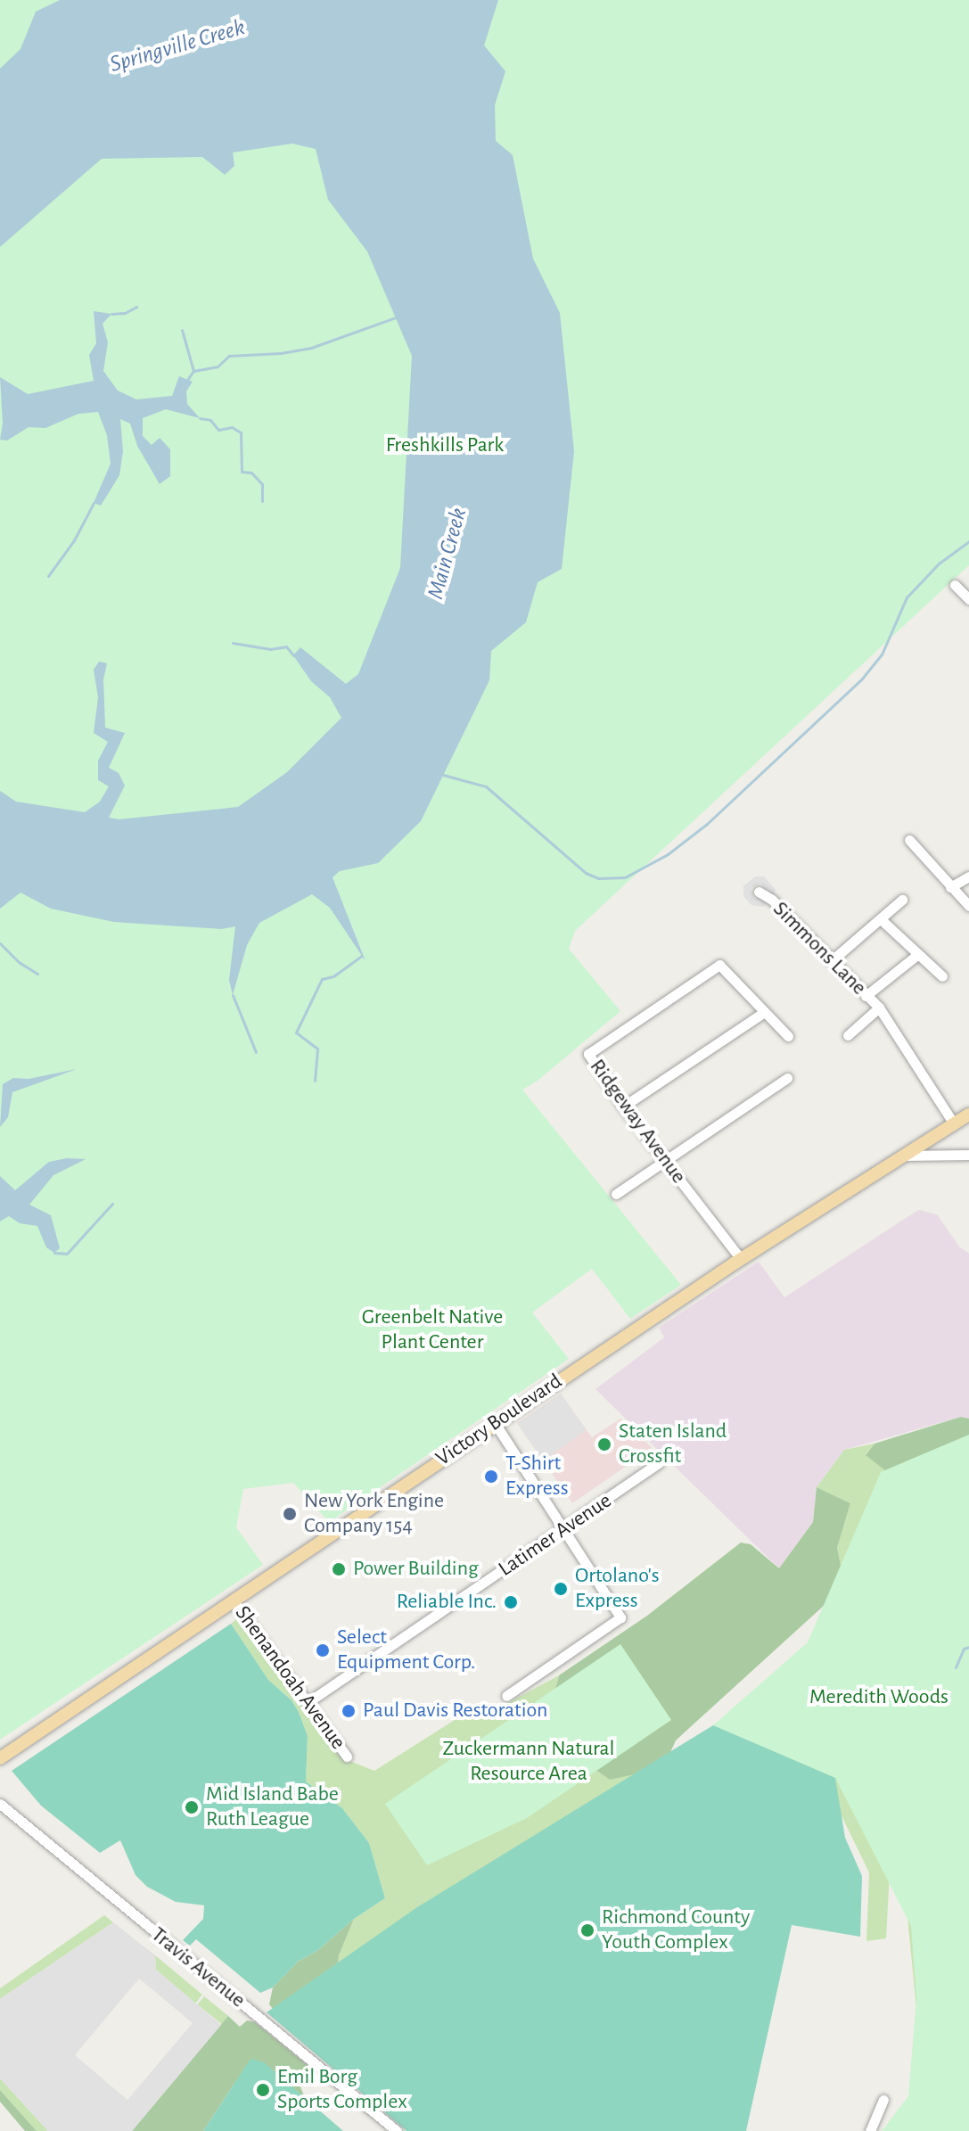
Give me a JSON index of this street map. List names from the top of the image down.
{
  "streets": {
    "main road": ["Victory Boulevard"],
    "street": [
      "Simmons Lane",
      "Ridgeway Avenue",
      "Latimer Avenue",
      "Shenandoah Avenue",
      "Travis Avenue"
    ]
  },
  "crossings": [
    ["Simmons Lane", "Victory Boulevard"],
    ["Ridgeway Avenue", "Victory Boulevard"],
    ["Victory Boulevard", "Shenandoah Avenue"],
    ["Latimer Avenue", "Shenandoah Avenue"]
  ],
  "water": ["Springville Creek", "Main Creek"],
  "parks": [
    "Freshkills Park",
    "Greenbelt Native Plant Center",
    "Meredith Woods",
    "Zuckermann Natural Resource Area"
  ],
  "places": [
    "Staten Island Crossfit",
    "T-Shirt Express",
    "New York Engine Company 154",
    "Power Building",
    "Ortolano's Express",
    "Reliable Inc.",
    "Select Equipment Corp.",
    "Paul Davis Restoration",
    "Mid Island Babe Ruth League",
    "Richmond County Youth Complex",
    "Emil Borg Sports Complex"
  ]
}
